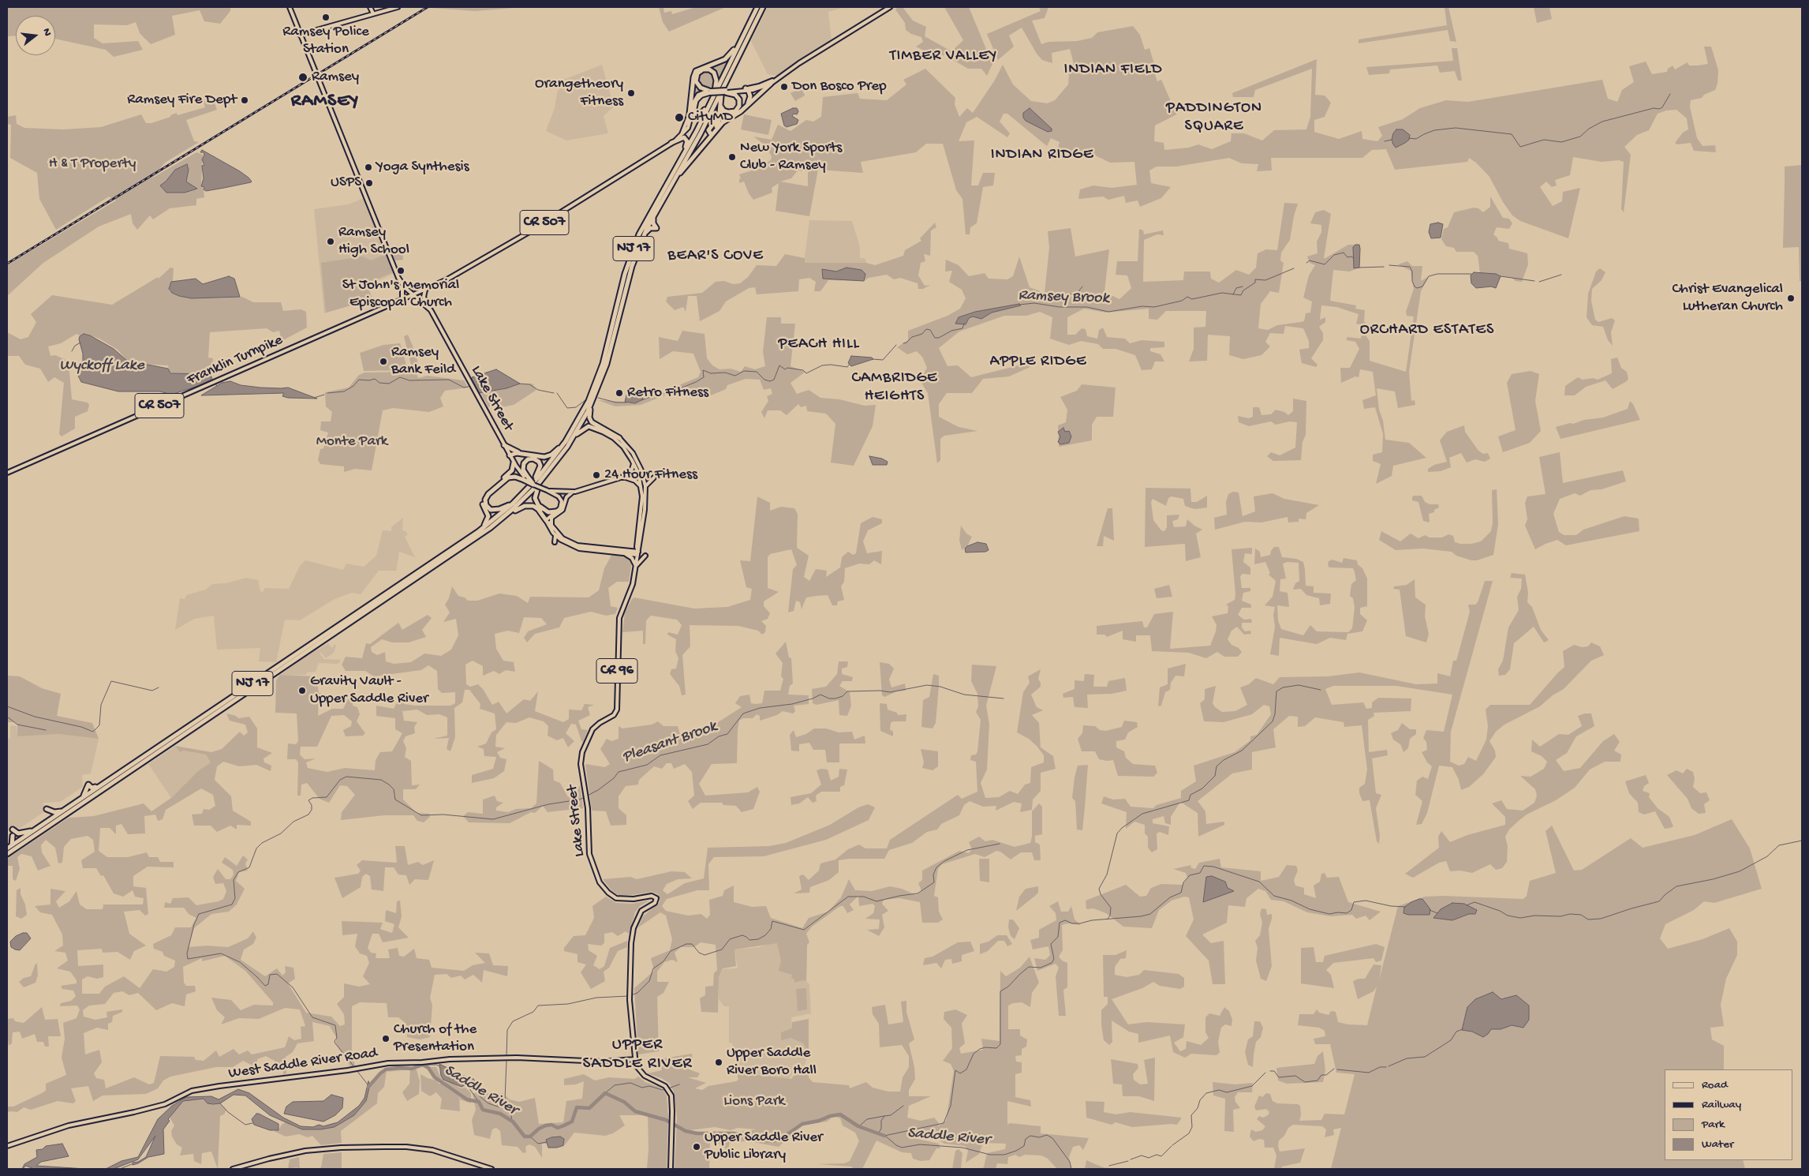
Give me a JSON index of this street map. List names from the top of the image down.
{
  "streets": {
    "highway": ["NJ 17"],
    "main road": [
      "CR 507",
      "Franklin Turnpike",
      "Lake Street",
      "CR 96",
      "West Saddle River Road"
    ]
  },
  "crossings": [
    ["CR 507", "Franklin Turnpike"],
    ["CR 507", "Lake Street"],
    ["Franklin Turnpike", "Lake Street"],
    ["Lake Street", "West Saddle River Road"]
  ],
  "districts": [
    "TIMBER VALLEY",
    "INDIAN FIELD",
    "RAMSEY",
    "PADDINGTON SQUARE",
    "INDIAN RIDGE",
    "BEAR'S COVE",
    "ORCHARD ESTATES",
    "PEACH HILL",
    "APPLE RIDGE",
    "CAMBRIDGE HEIGHTS",
    "UPPER SADDLE RIVER"
  ],
  "water": [
    "Ramsey Brook",
    "Wyckoff Lake",
    "Pleasant Brook",
    "Saddle River"
  ],
  "parks": ["H & T Property", "Monte Park", "Lions Park"],
  "places": [
    "Ramsey Police Station",
    "Ramsey",
    "Don Bosco Prep",
    "Orangetheory Fitness",
    "Ramsey Fire Dept",
    "CityMD",
    "New York Sports Club - Ramsey",
    "Yoga Synthesis",
    "USPS",
    "Ramsey High School",
    "St John's Memorial Episcopal Church",
    "Christ Evangelical Lutheran Church",
    "Ramsey Bank Feild",
    "Retro Fitness",
    "24 Hour Fitness",
    "Gravity Vault - Upper Saddle River",
    "Church of the Presentation",
    "Upper Saddle River Boro Hall",
    "Upper Saddle River Public Library"
  ],
  "legend": [
    "Road",
    "Railway",
    "Park",
    "Water"
  ],
  "north": "right"
}
